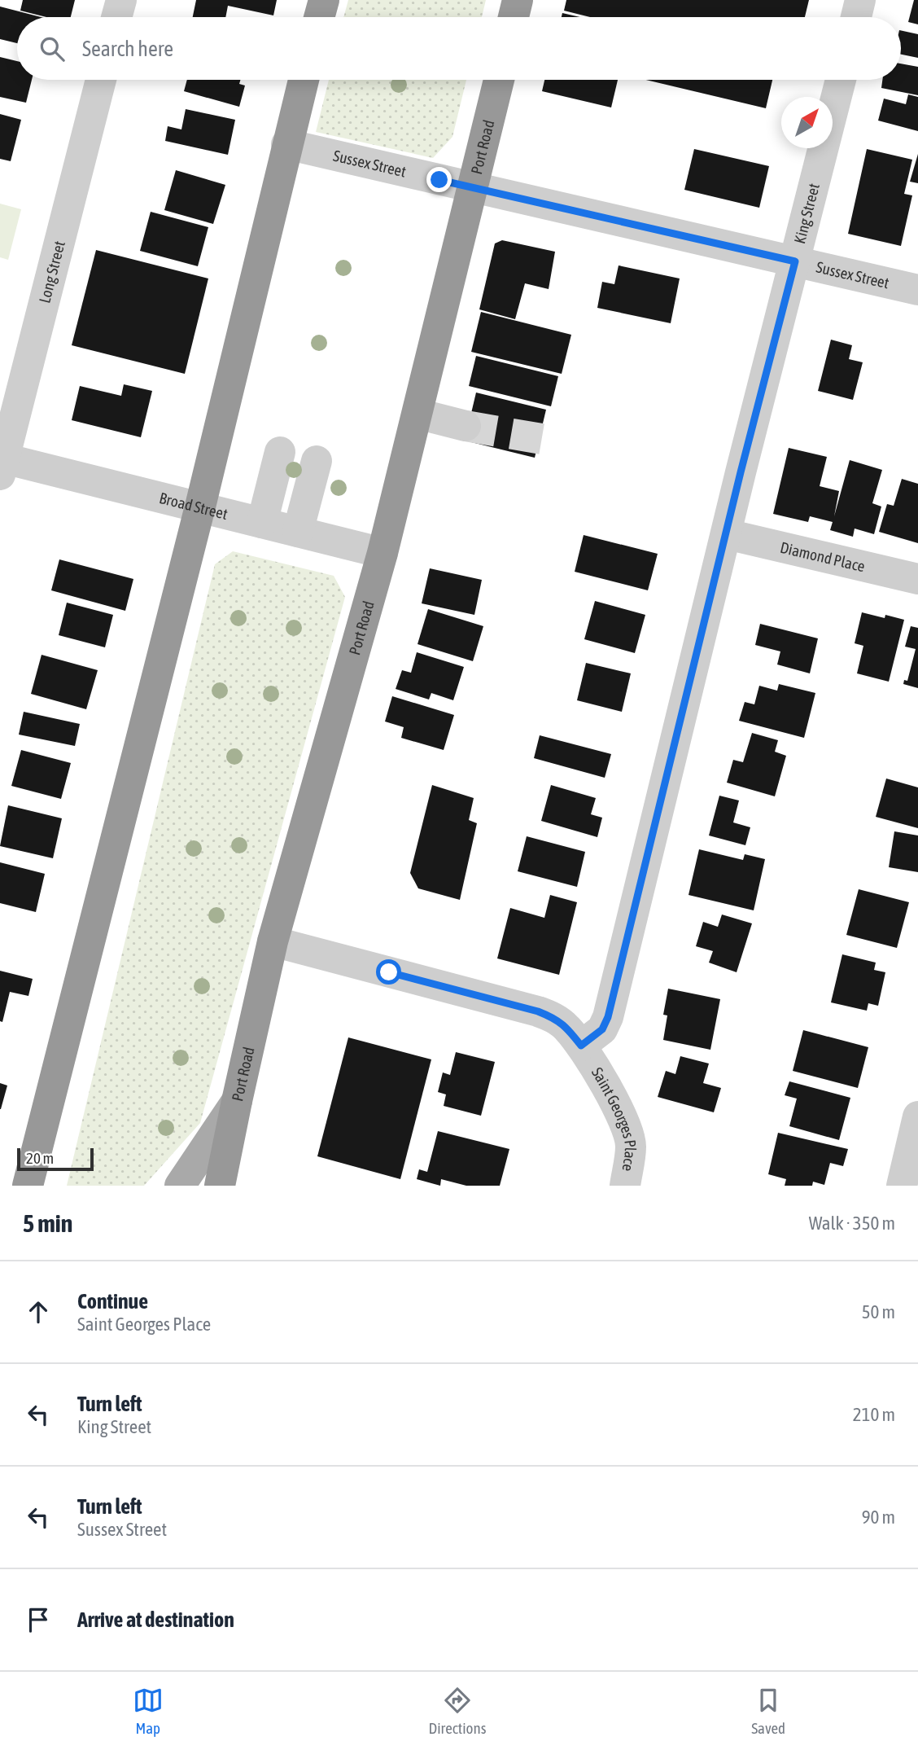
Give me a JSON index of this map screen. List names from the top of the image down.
{
  "streets": {
    "highway": ["Port Road"],
    "street": [
      "Sussex Street",
      "King Street",
      "Long Street",
      "Broad Street",
      "Diamond Place",
      "Saint Georges Place"
    ]
  },
  "crossings": [
    ["Port Road", "Sussex Street"],
    ["Port Road", "Broad Street"],
    ["Port Road", "Saint Georges Place"],
    ["Sussex Street", "King Street"],
    ["King Street", "Diamond Place"],
    ["King Street", "Saint Georges Place"],
    ["Long Street", "Broad Street"]
  ],
  "scale_bar": "20 m",
  "north": "top right",
  "page": {
    "search": "Search here",
    "scale": "20 m",
    "heading": ["5 min", "Walk · 350 m"],
    "list": [
      ["Continue", "Saint Georges Place", "50 m"],
      ["Turn left", "King Street", "210 m"],
      ["Turn left", "Sussex Street", "90 m"],
      "Arrive at destination"
    ],
    "nav": ["Map", "Directions", "Saved"]
  }
}
